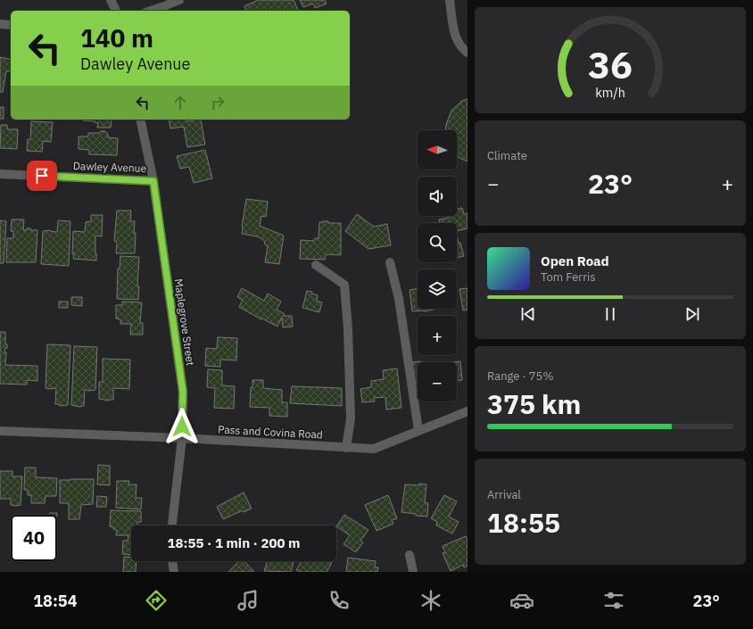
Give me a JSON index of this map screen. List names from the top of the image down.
{
  "streets": {
    "street": ["Dawley Avenue", "Maplegrove Street", "Pass and Covina Road"]
  },
  "crossings": [
    ["Dawley Avenue", "Maplegrove Street"],
    ["Maplegrove Street", "Pass and Covina Road"]
  ],
  "north": "left",
  "page": {
    "turn": ["140 m", "Dawley Avenue"],
    "tile": [
      "Climate",
      ["Range · 75%", "375 km"],
      ["Arrival", "18:55"]
    ],
    "map_buttons": ["+", "−"],
    "heat": ["−", "23°", "+"],
    "song": ["Open Road", "Tom Ferris"],
    "limit": "40",
    "trip": "18:55 · 1 min · 200 m",
    "tabs": ["18:54", "23°"],
    "gauge": ["36", "km/h"]
  }
}
